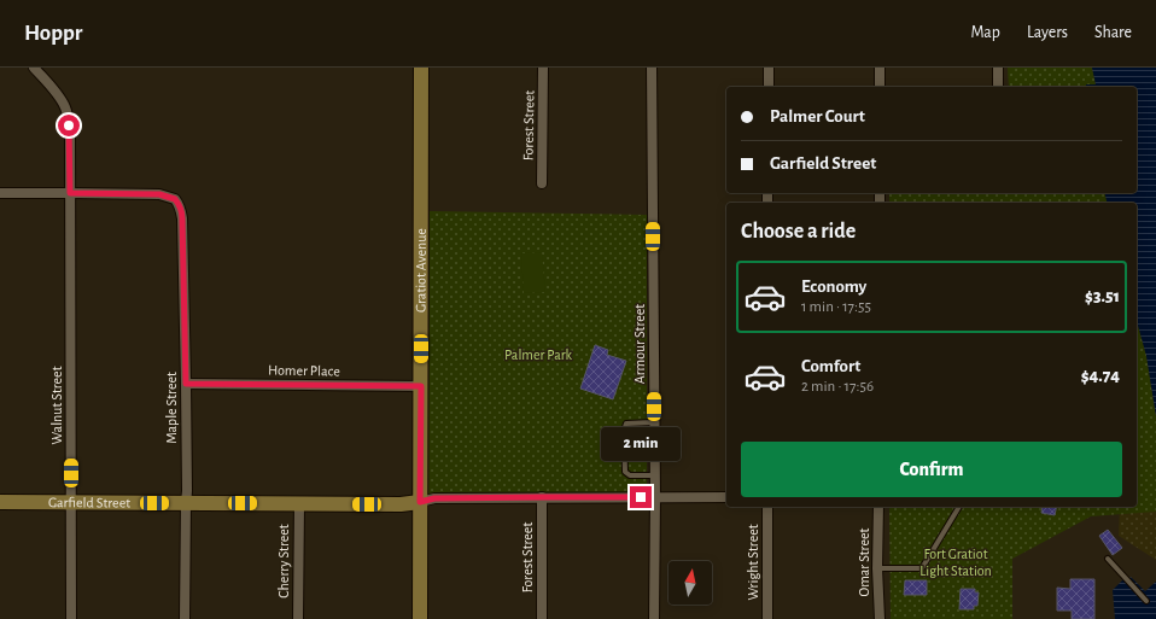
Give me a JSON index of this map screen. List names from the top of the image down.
{
  "streets": {
    "street": [
      "Forest Street",
      "Gratiot Avenue",
      "Armour Street",
      "Homer Place",
      "Walnut Street",
      "Maple Street",
      "Garfield Street",
      "Cherry Street",
      "Wright Street",
      "Omar Street"
    ]
  },
  "crossings": [
    ["Forest Street", "Garfield Street"],
    ["Gratiot Avenue", "Homer Place"],
    ["Gratiot Avenue", "Garfield Street"],
    ["Armour Street", "Garfield Street"],
    ["Homer Place", "Maple Street"],
    ["Walnut Street", "Maple Street"],
    ["Walnut Street", "Garfield Street"],
    ["Maple Street", "Garfield Street"],
    ["Garfield Street", "Cherry Street"]
  ],
  "parks": ["Palmer Park", "Fort Gratiot Light Station"],
  "north": "top",
  "page": {
    "header": "Hoppr",
    "nav": ["Map", "Layers", "Share"],
    "banner": ["Palmer Court", "Garfield Street"],
    "heading": "Choose a ride",
    "list": [
      {
        "name": "Economy",
        "note": "1 min · 17:55",
        "value": "$3.51"
      },
      {
        "name": "Comfort",
        "note": "2 min · 17:56",
        "value": "$4.74"
      }
    ],
    "bubble": "2 min",
    "buttons": "Confirm"
  }
}
